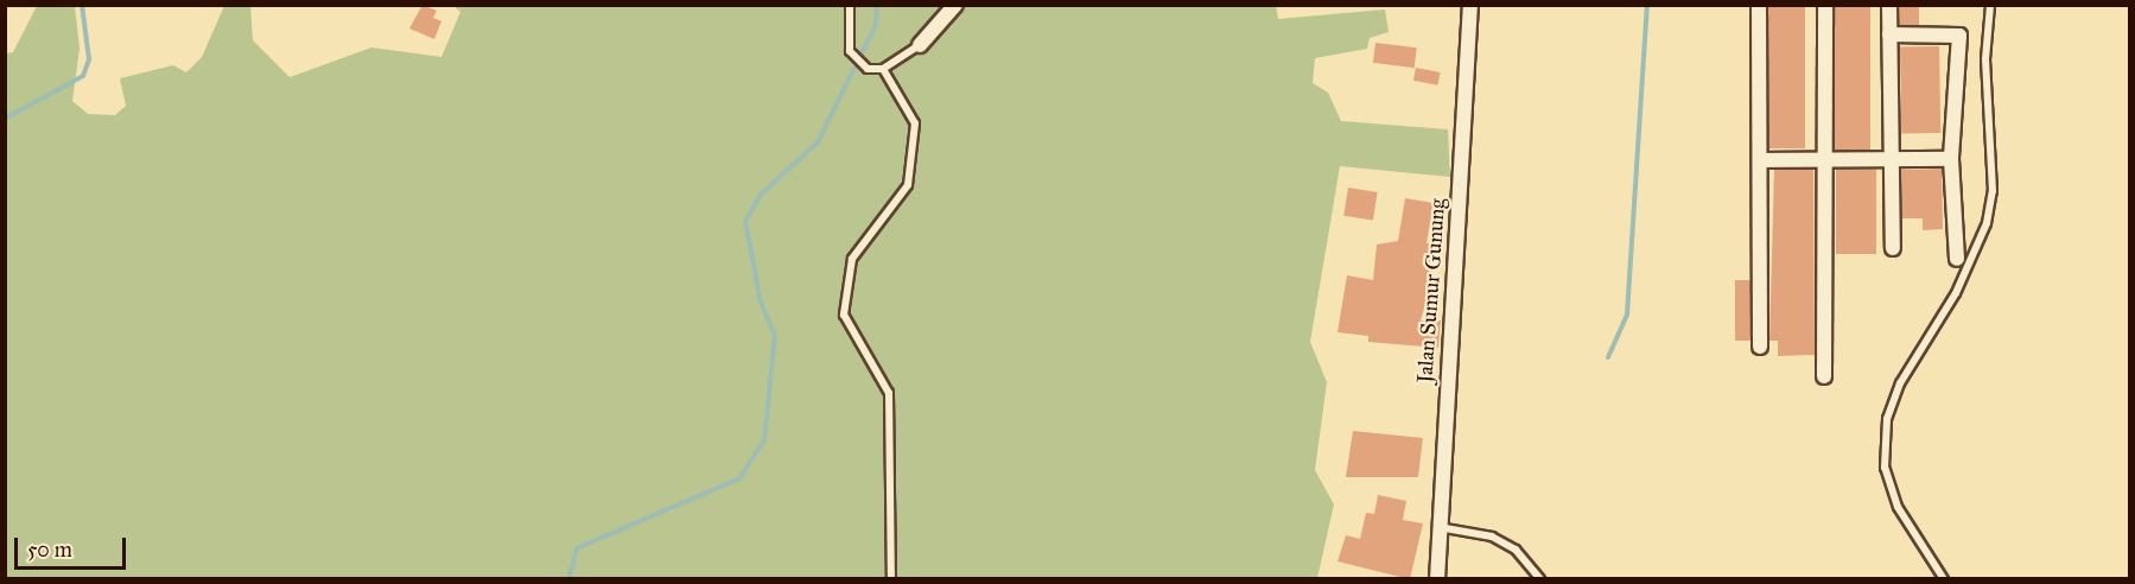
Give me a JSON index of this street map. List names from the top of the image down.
{
  "streets": {
    "street": ["Jalan Sumur Gunung"]
  },
  "scale_bar": "50 m"
}
